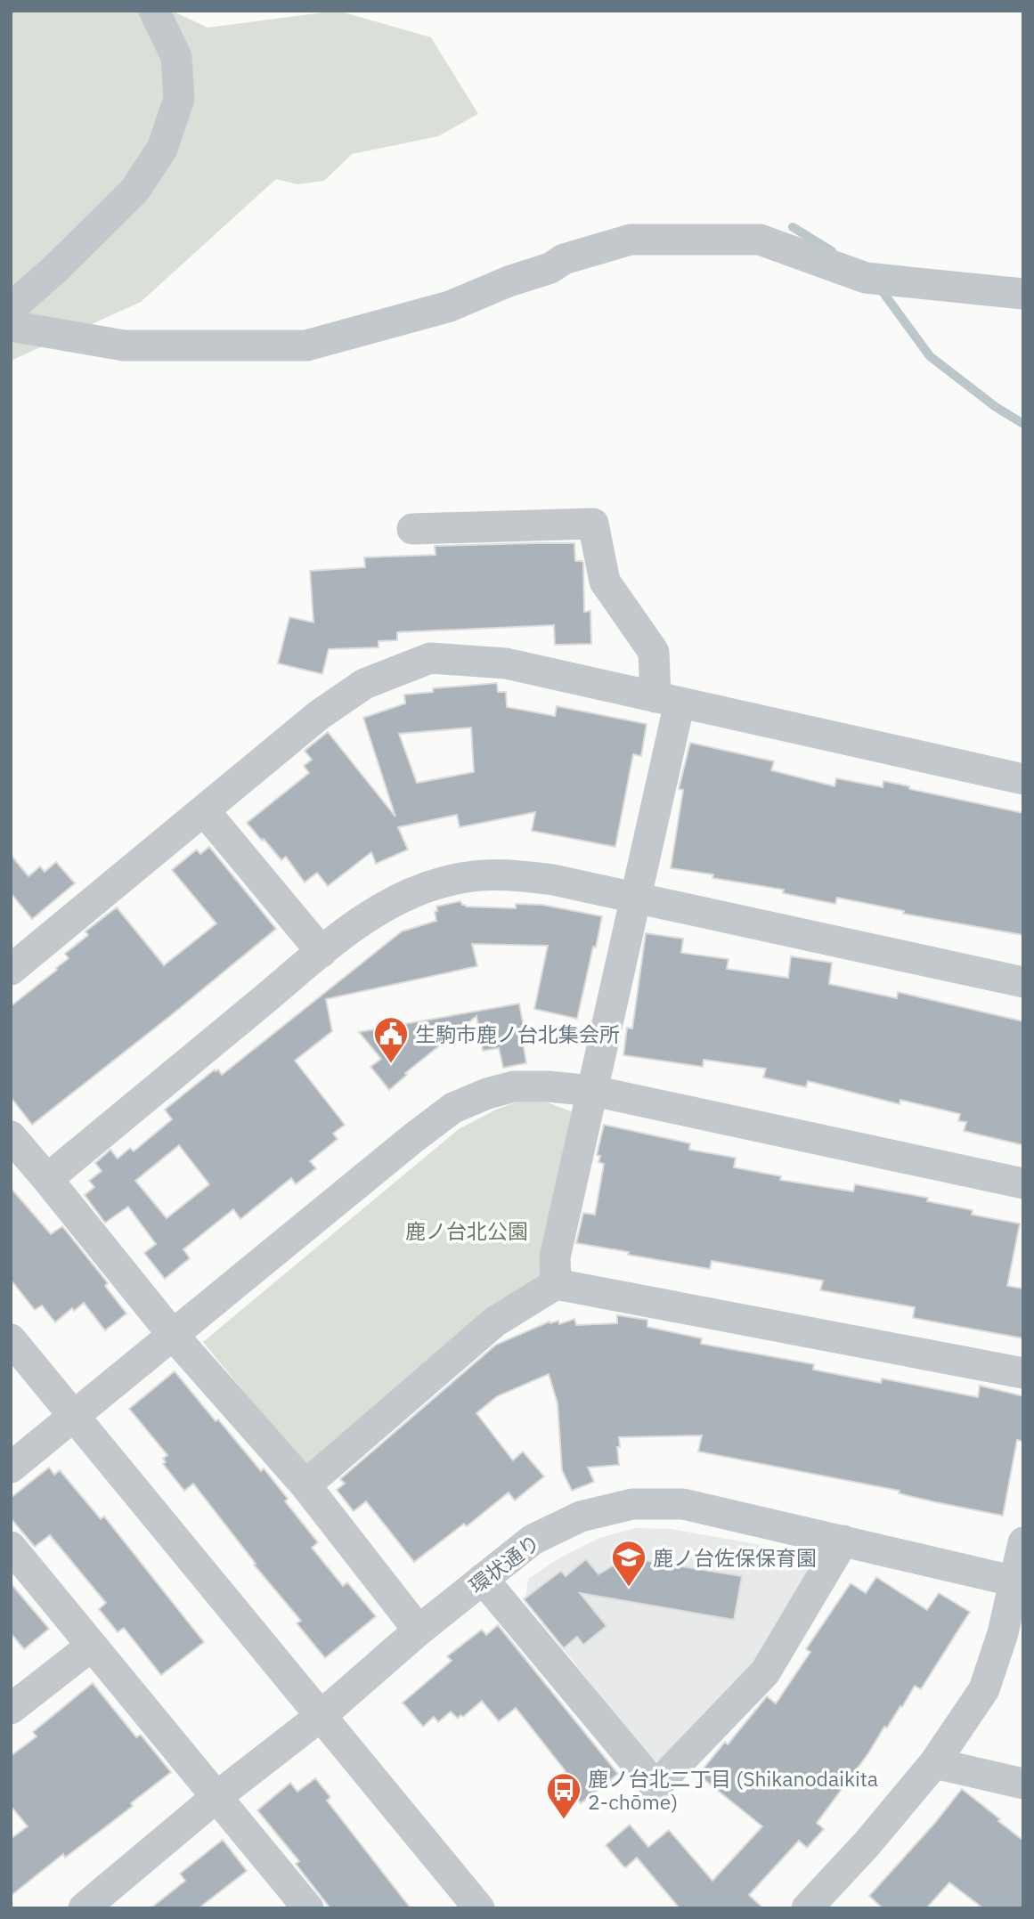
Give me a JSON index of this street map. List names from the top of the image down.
{
  "streets": {
    "street": ["環状通り"]
  },
  "parks": ["鹿ノ台北公園"],
  "places": {
    "public building": ["生駒市鹿ノ台北集会所"],
    "school or university": ["鹿ノ台佐保保育園"],
    "bus stop": ["鹿ノ台北二丁目 (Shikanodaikita 2-chōme)"]
  }
}
